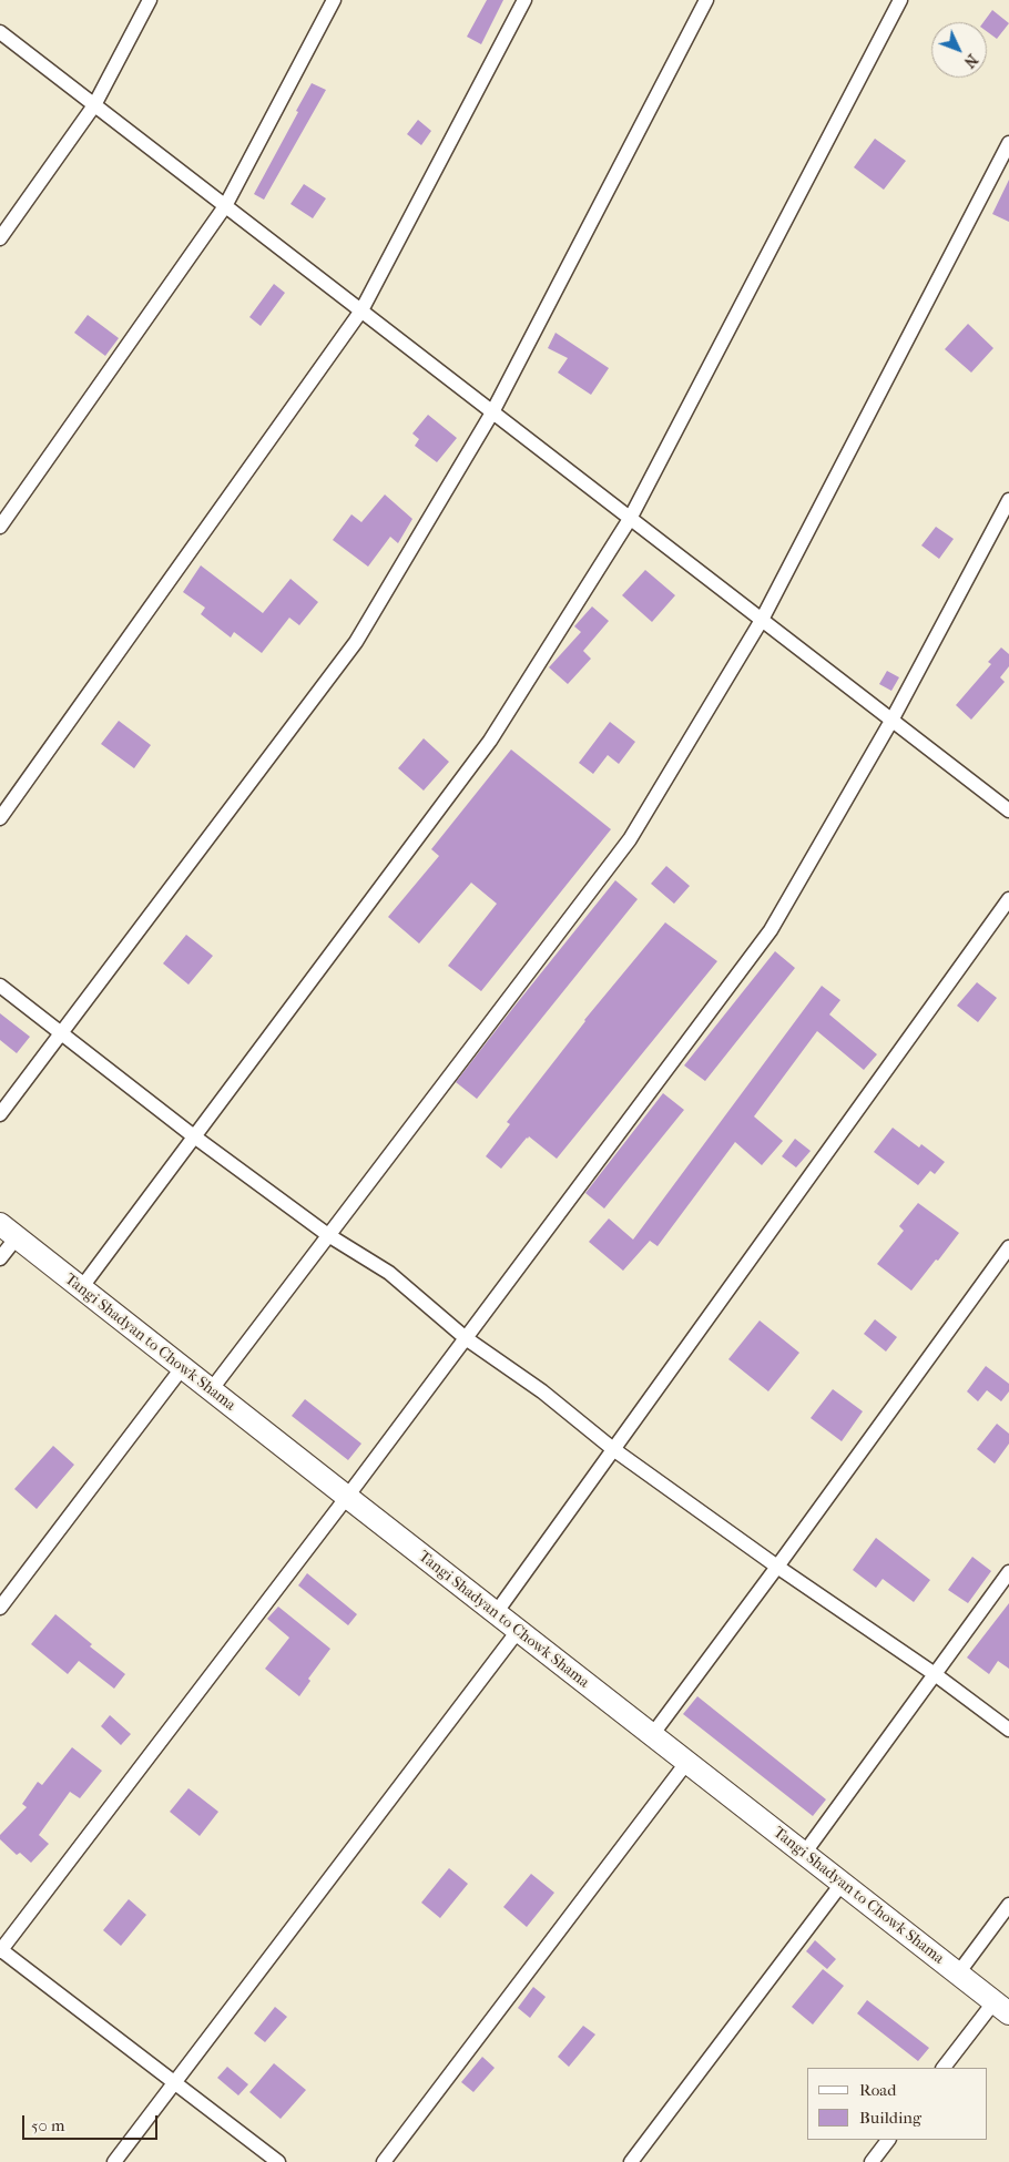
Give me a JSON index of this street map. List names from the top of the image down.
{
  "streets": {
    "main road": ["Tangi Shadyan to Chowk Shama"]
  },
  "legend": ["Road", "Building"],
  "scale_bar": "50 m",
  "north": "bottom right"
}
